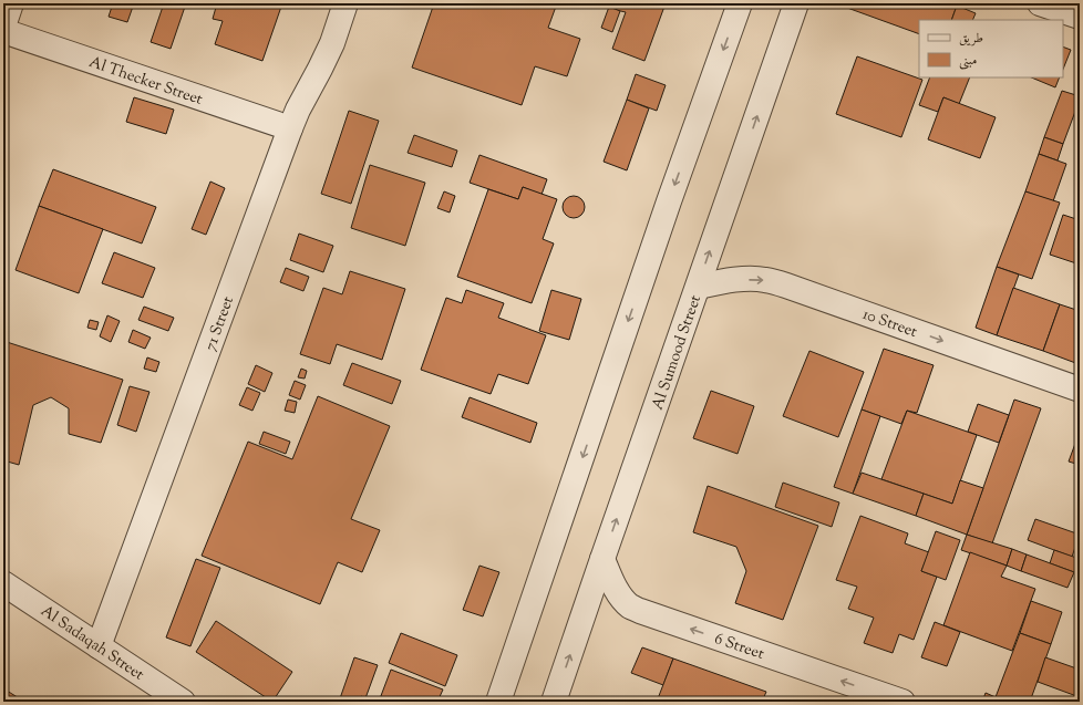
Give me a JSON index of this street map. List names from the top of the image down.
{
  "streets": {
    "street": [
      "Al Thecker Street",
      "10 Street",
      "71 Street",
      "Al Sumood Street",
      "Al Sadaqah Street",
      "6 Street"
    ]
  },
  "crossings": [
    ["Al Thecker Street", "71 Street"],
    ["10 Street", "Al Sumood Street"],
    ["71 Street", "Al Sadaqah Street"],
    ["Al Sumood Street", "6 Street"]
  ],
  "one_way": ["10 Street", "6 Street"],
  "legend": ["طريق", "مبنى"]
}
